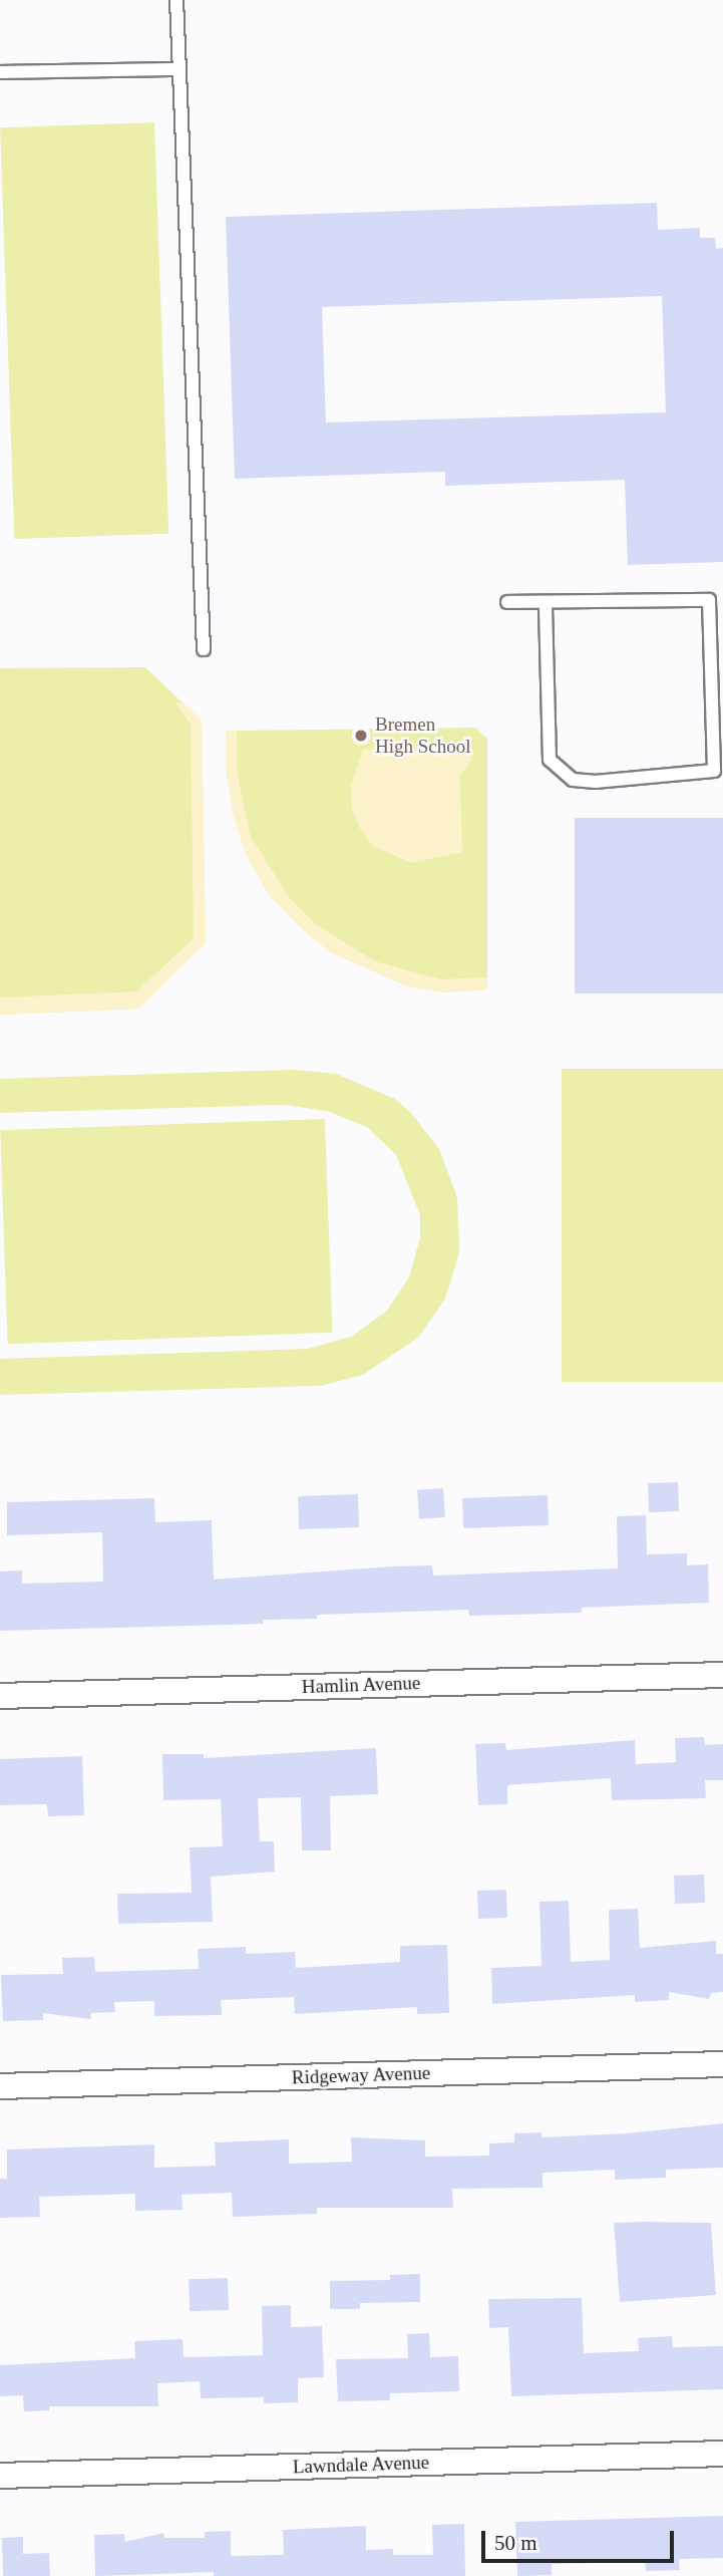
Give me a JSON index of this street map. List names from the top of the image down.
{
  "streets": {
    "street": ["Hamlin Avenue", "Ridgeway Avenue", "Lawndale Avenue"]
  },
  "places": ["Bremen High School"],
  "scale_bar": "50 m"
}
